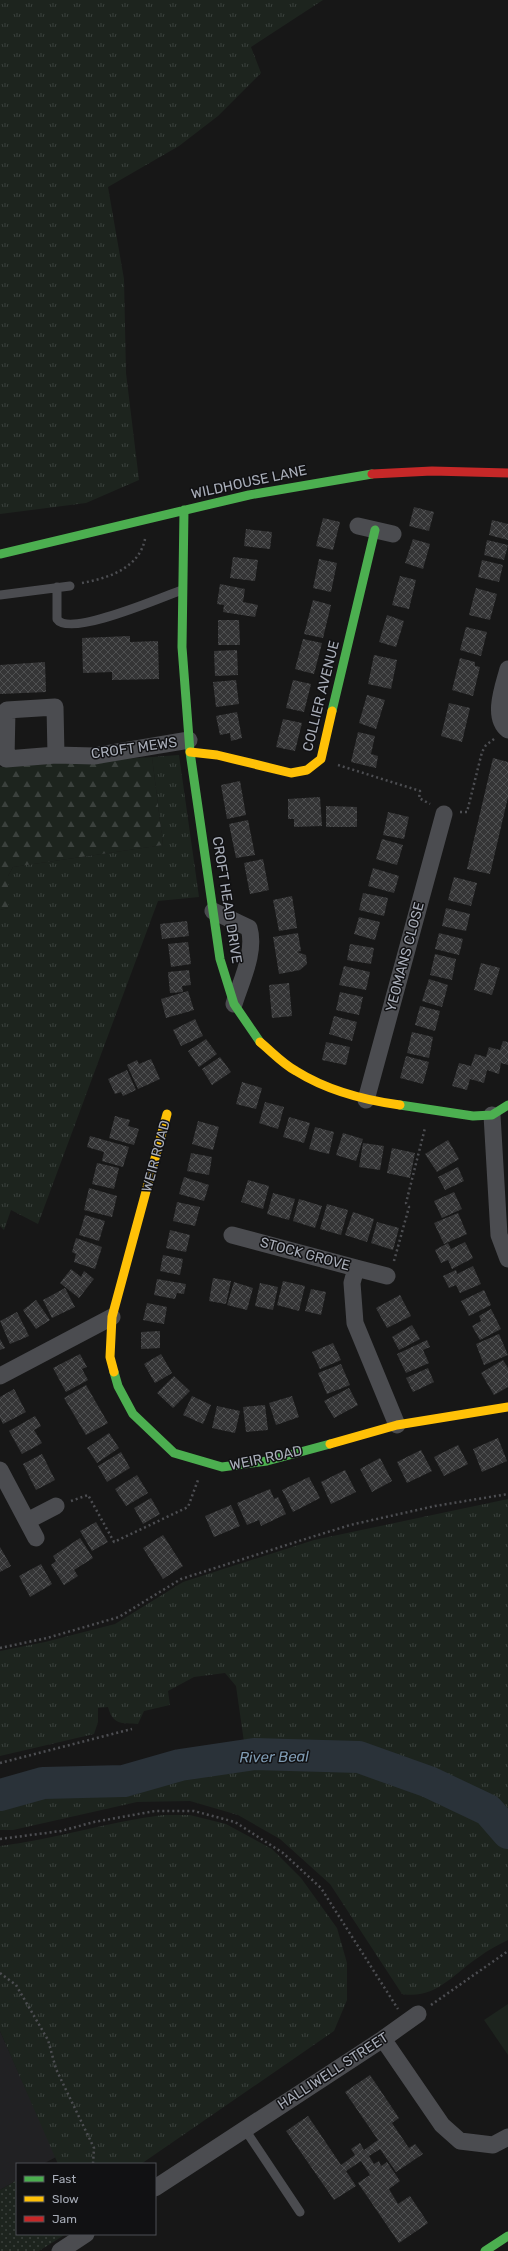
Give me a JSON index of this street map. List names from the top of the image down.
{
  "streets": {
    "street": [
      "WILDHOUSE LANE",
      "COLLIER AVENUE",
      "CROFT MEWS",
      "CROFT HEAD DRIVE",
      "YEOMANS CLOSE",
      "WEIR ROAD",
      "STOCK GROVE",
      "HALLIWELL STREET"
    ]
  },
  "crossings": [
    ["WILDHOUSE LANE", "CROFT HEAD DRIVE"],
    ["COLLIER AVENUE", "CROFT MEWS"],
    ["COLLIER AVENUE", "CROFT HEAD DRIVE"],
    ["CROFT MEWS", "CROFT HEAD DRIVE"],
    ["CROFT HEAD DRIVE", "YEOMANS CLOSE"],
    ["WEIR ROAD", "STOCK GROVE"]
  ],
  "water": ["River Beal"],
  "legend": ["Fast", "Slow", "Jam"]
}
